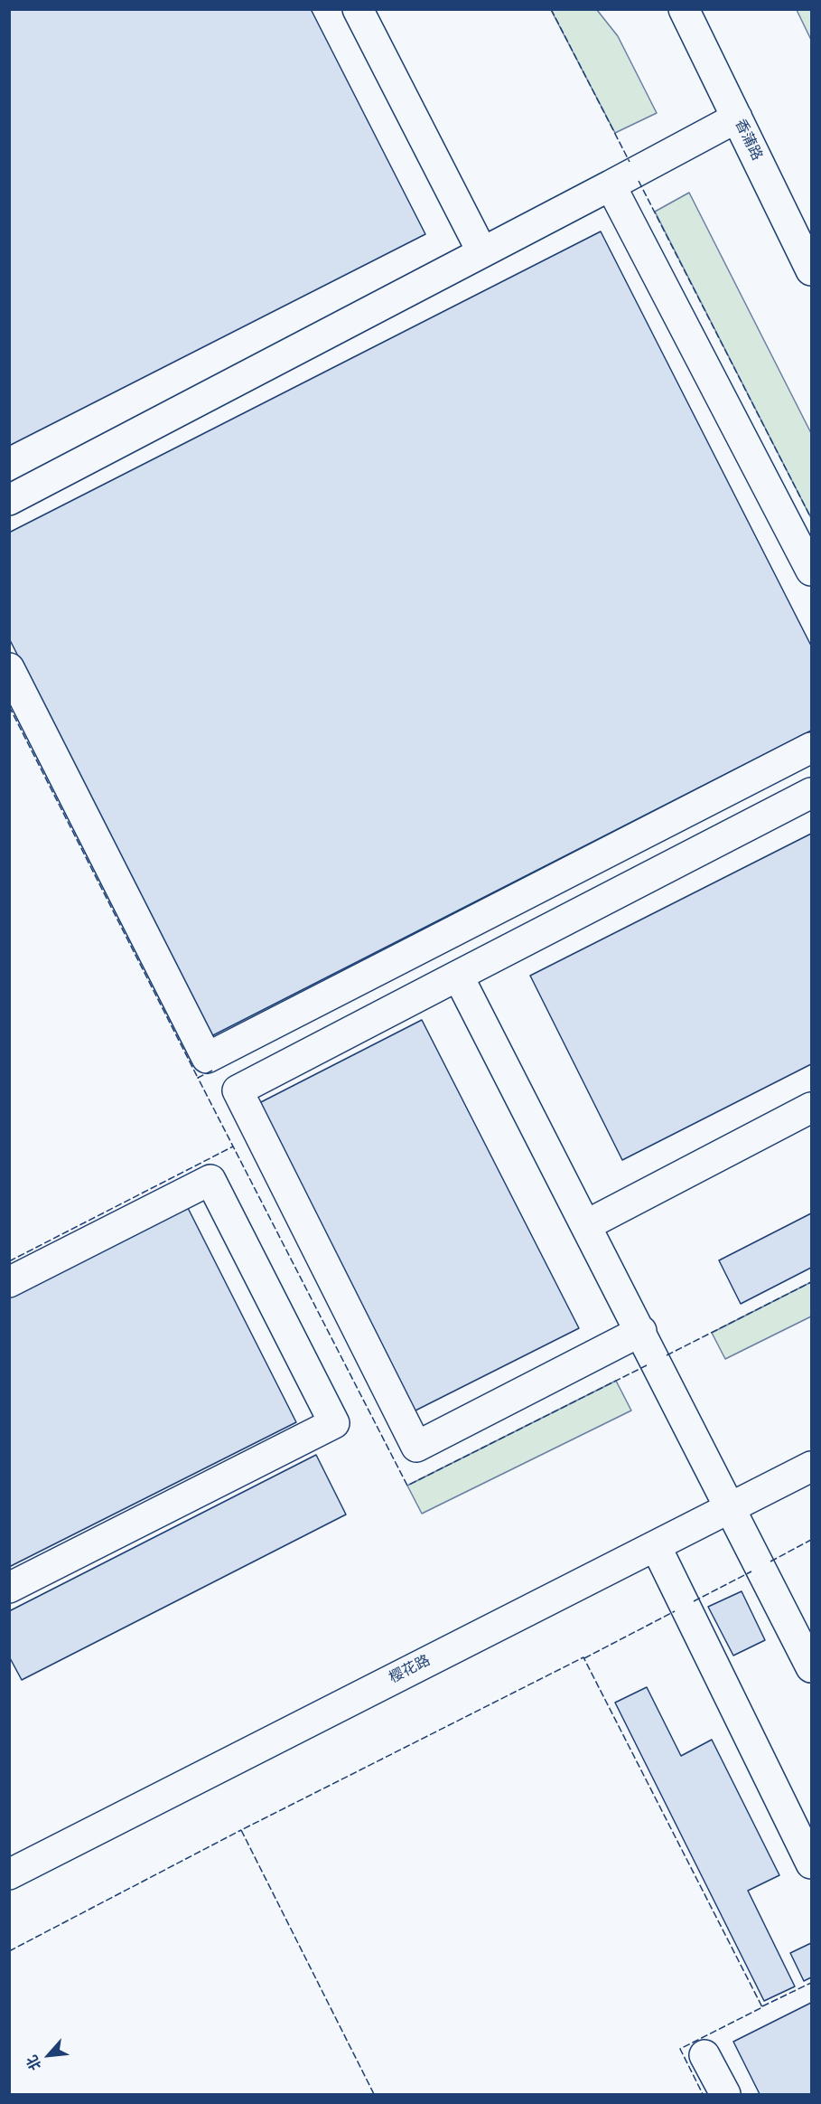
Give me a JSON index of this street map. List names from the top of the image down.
{
  "streets": {
    "street": ["香蒲路", "樱花路"]
  },
  "north": "bottom left"
}
